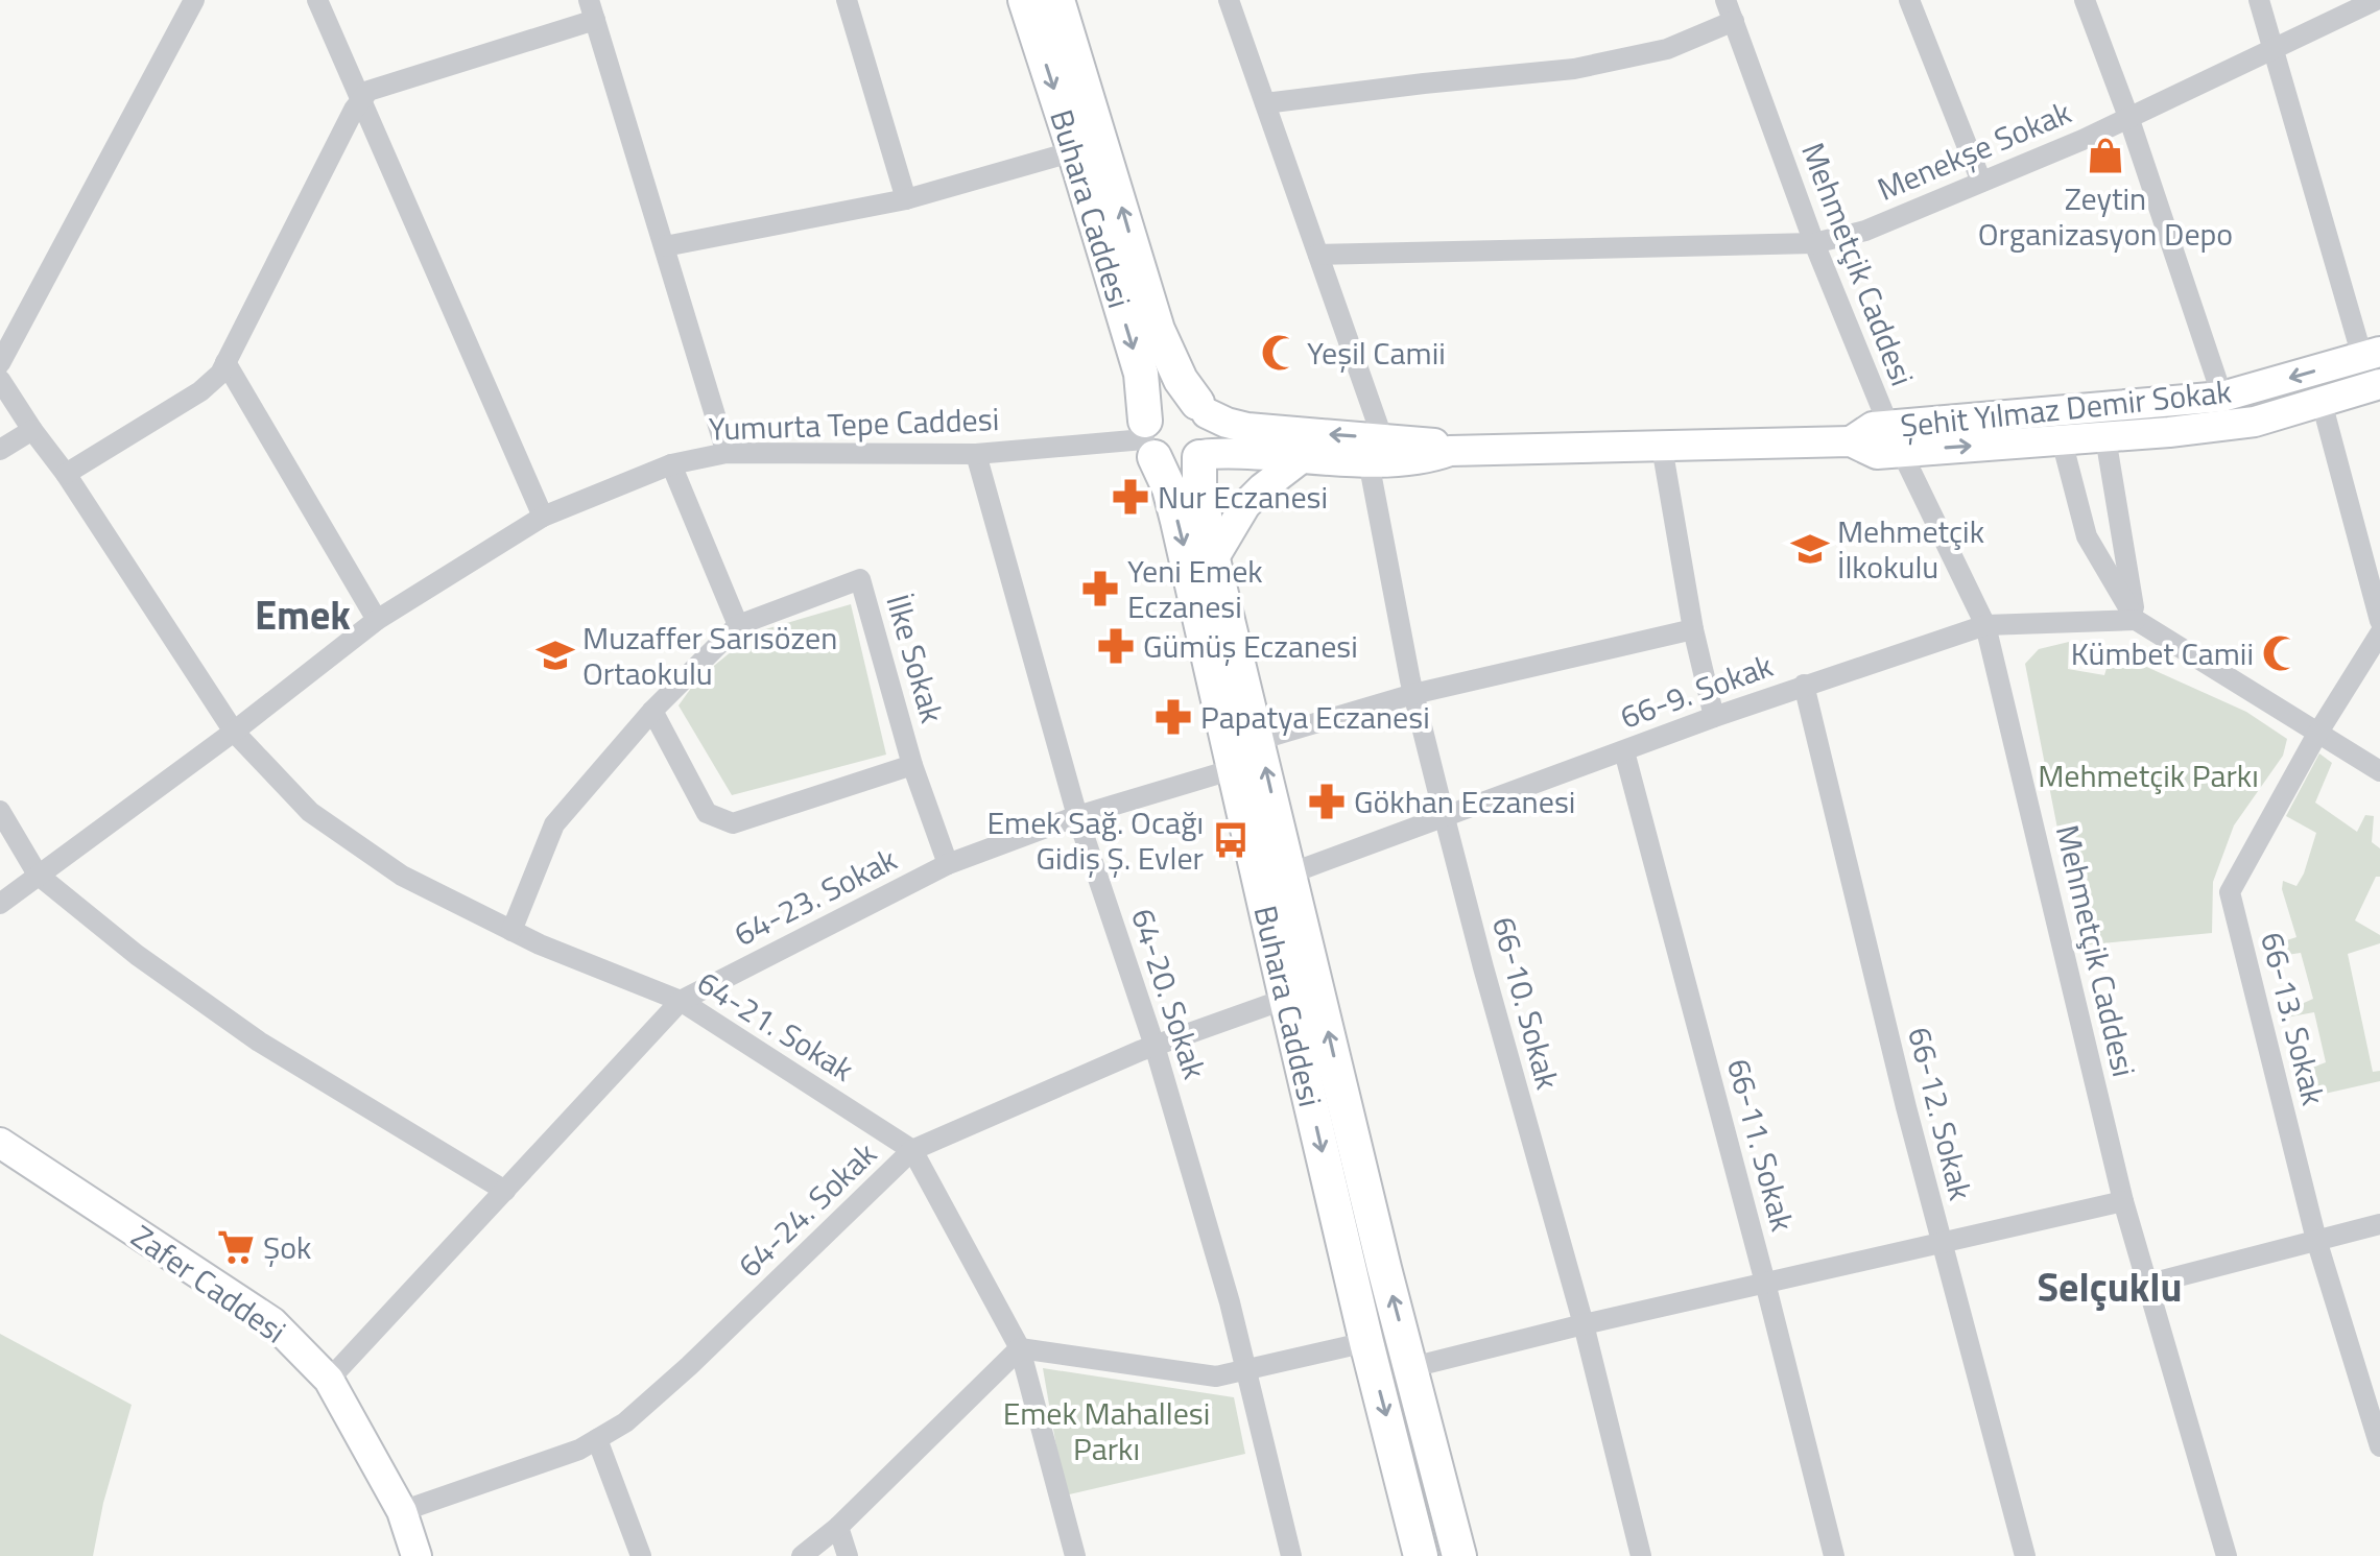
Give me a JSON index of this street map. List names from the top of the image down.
{
  "streets": {
    "main road": ["Buhara Caddesi"],
    "street": [
      "Menekşe Sokak",
      "Mehmetçik Caddesi",
      "Şehit Yılmaz Demir Sokak",
      "Yumurta Tepe Caddesi",
      "İlke Sokak",
      "66-9. Sokak",
      "64-23. Sokak",
      "64-20. Sokak",
      "66-10. Sokak",
      "66-13. Sokak",
      "64-21. Sokak",
      "66-12. Sokak",
      "66-11. Sokak",
      "64-24. Sokak",
      "Zafer Caddesi"
    ]
  },
  "crossings": [
    ["Menekşe Sokak", "Mehmetçik Caddesi"],
    ["Menekşe Sokak", "66-10. Sokak"],
    ["Buhara Caddesi", "Şehit Yılmaz Demir Sokak"],
    ["Buhara Caddesi", "Yumurta Tepe Caddesi"],
    ["Buhara Caddesi", "66-9. Sokak"],
    ["Buhara Caddesi", "64-23. Sokak"],
    ["Buhara Caddesi", "64-24. Sokak"],
    ["Mehmetçik Caddesi", "Şehit Yılmaz Demir Sokak"],
    ["Mehmetçik Caddesi", "66-9. Sokak"],
    ["Şehit Yılmaz Demir Sokak", "Yumurta Tepe Caddesi"],
    ["Şehit Yılmaz Demir Sokak", "66-10. Sokak"],
    ["Yumurta Tepe Caddesi", "64-20. Sokak"],
    ["Yumurta Tepe Caddesi", "64-21. Sokak"],
    ["İlke Sokak", "64-23. Sokak"],
    ["İlke Sokak", "64-21. Sokak"],
    ["66-9. Sokak", "66-10. Sokak"],
    ["66-9. Sokak", "66-12. Sokak"],
    ["66-9. Sokak", "66-11. Sokak"],
    ["64-23. Sokak", "64-20. Sokak"],
    ["64-23. Sokak", "64-21. Sokak"],
    ["64-23. Sokak", "Zafer Caddesi"],
    ["64-20. Sokak", "64-24. Sokak"],
    ["64-21. Sokak", "64-24. Sokak"],
    ["64-24. Sokak", "Zafer Caddesi"]
  ],
  "districts": ["Emek", "Selçuklu"],
  "parks": ["Mehmetçik Parkı", "Emek Mahallesi Parkı"],
  "places": {
    "shop": ["Zeytin Organizasyon Depo"],
    "mosque": ["Yeşil Camii", "Kümbet Camii"],
    "pharmacy": [
      "Nur Eczanesi",
      "Yeni Emek Eczanesi",
      "Gümüş Eczanesi",
      "Papatya Eczanesi",
      "Gökhan Eczanesi"
    ],
    "school or university": ["Mehmetçik İlkokulu", "Muzaffer Sarısözen Ortaokulu"],
    "bus stop": ["Emek Sağ. Ocağı Gidiş Ş. Evler"],
    "supermarket": ["Şok"]
  }
}
